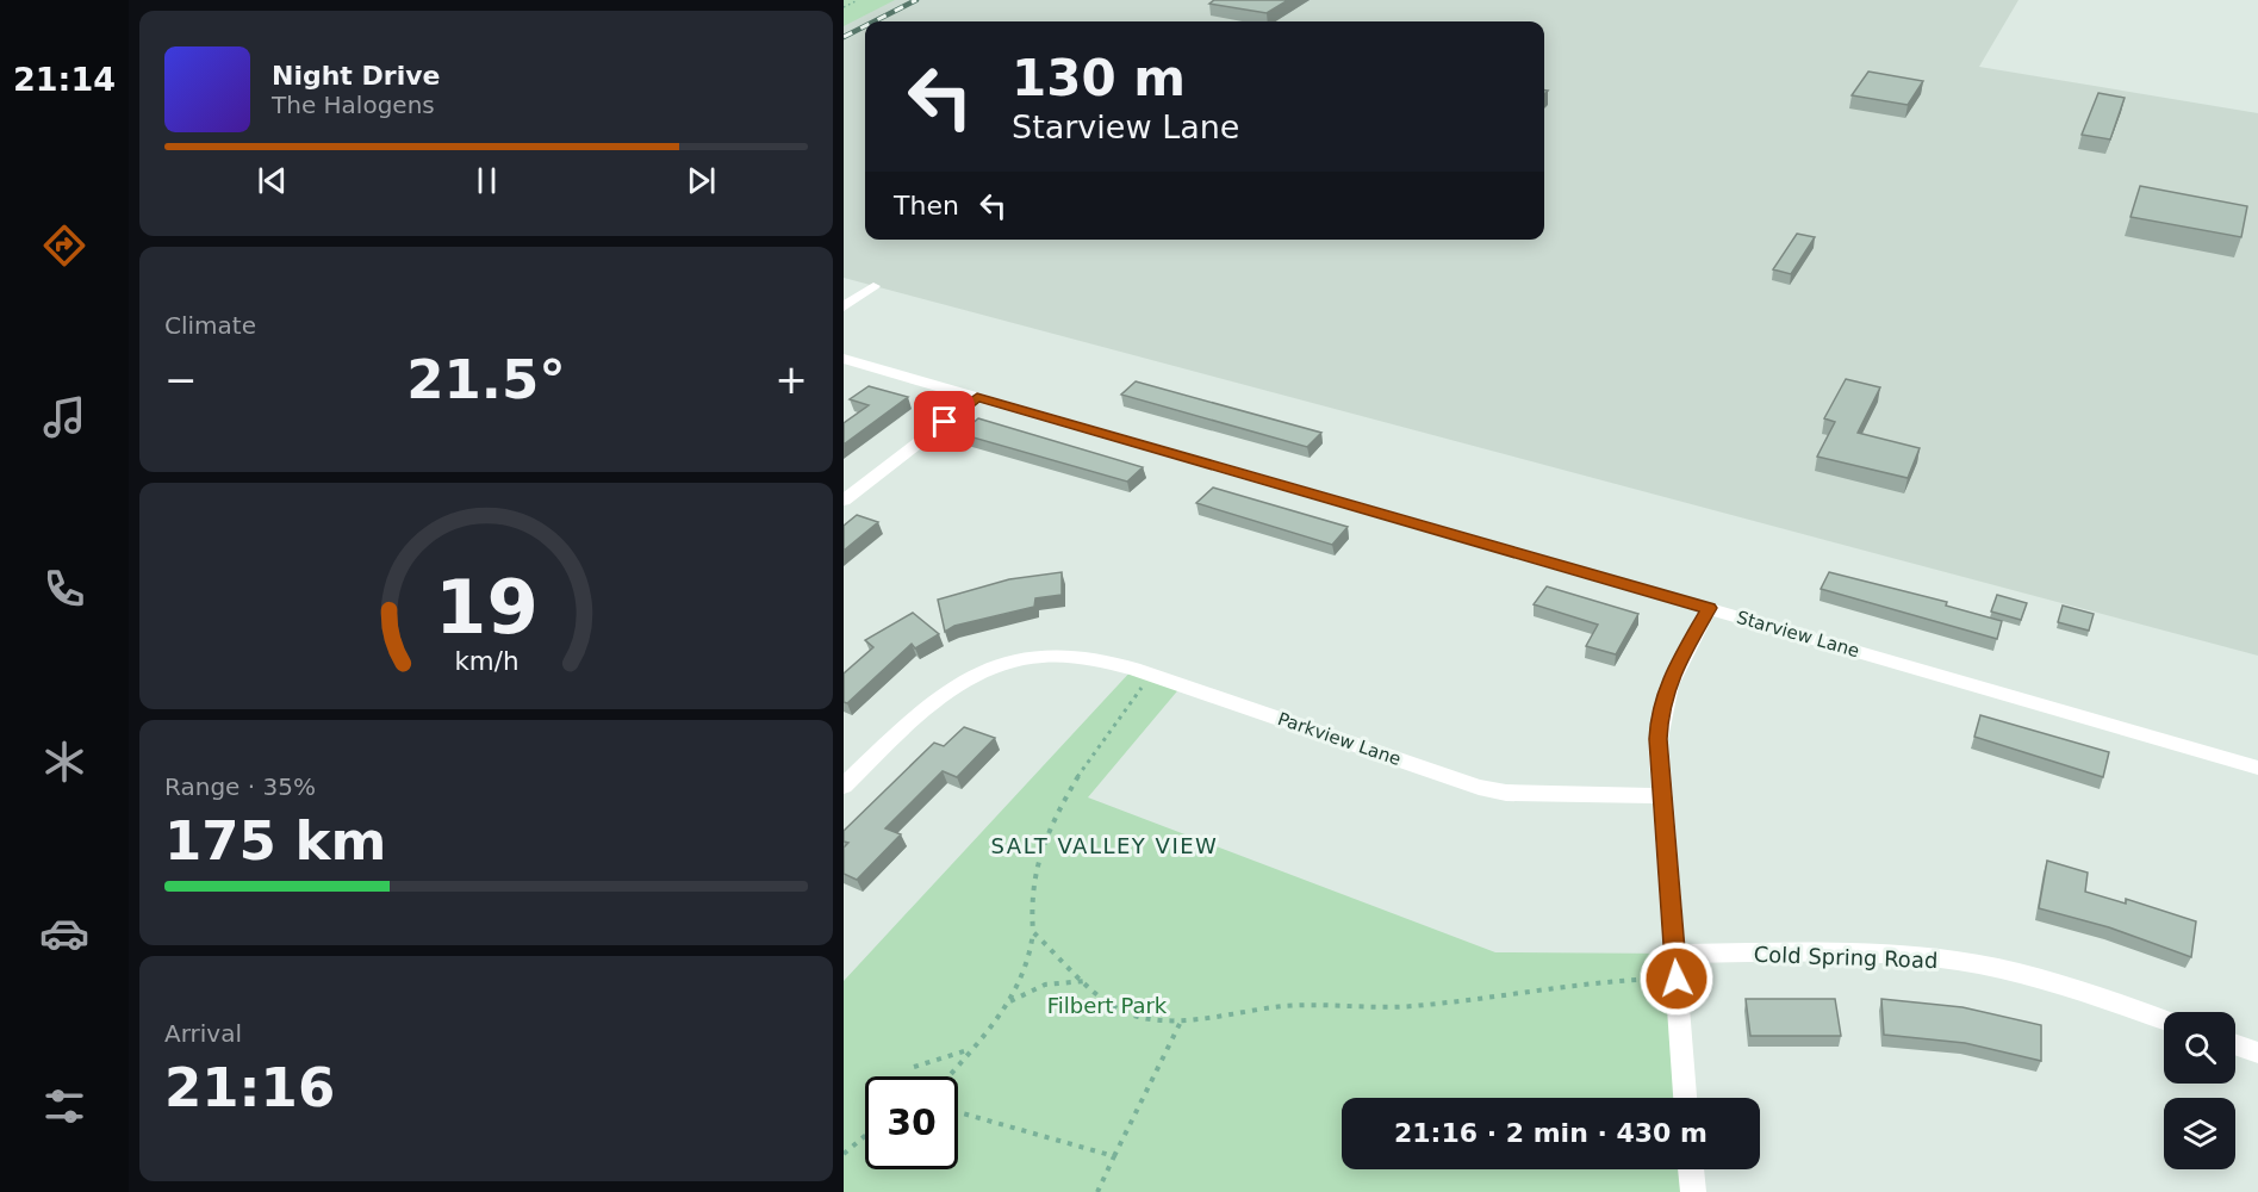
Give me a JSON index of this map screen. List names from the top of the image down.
{
  "streets": {
    "street": ["Starview Lane", "Parkview Lane", "Cold Spring Road"]
  },
  "districts": ["SALT VALLEY VIEW"],
  "parks": ["Filbert Park"],
  "page": {
    "tabs": "21:14",
    "turn": ["130 m", "Starview Lane"],
    "song": ["Night Drive", "The Halogens"],
    "then": "Then",
    "tile": [
      "Climate",
      ["Range · 35%", "175 km"],
      ["Arrival", "21:16"]
    ],
    "heat": ["−", "21.5°", "+"],
    "limit": "30",
    "trip": "21:16 · 2 min · 430 m",
    "gauge": ["19", "km/h"]
  }
}
